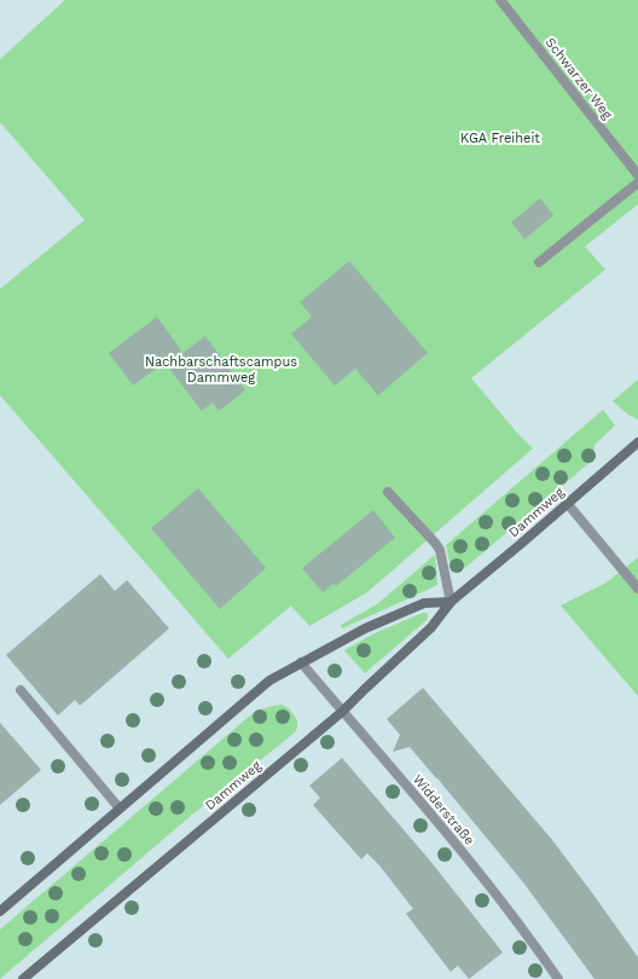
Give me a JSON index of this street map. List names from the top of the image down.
{
  "streets": {
    "street": ["Schwarzer Weg", "Dammweg", "Widderstraße"]
  },
  "crossings": [
    ["Dammweg", "Widderstraße"]
  ],
  "parks": ["KGA Freiheit", "Nachbarschaftscampus Dammweg"]
}
